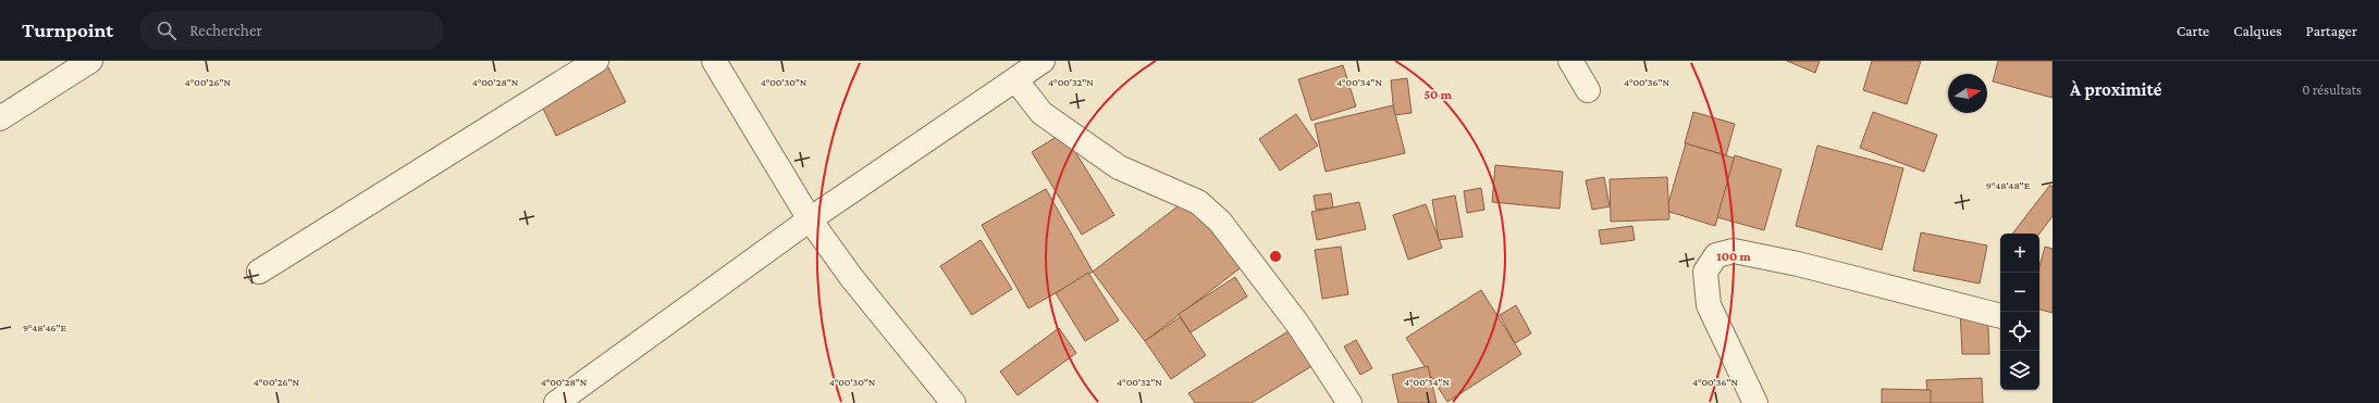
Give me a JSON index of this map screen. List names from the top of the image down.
{
  "north": "right",
  "page": {
    "header": "Turnpoint",
    "search": "Rechercher",
    "nav": ["Carte", "Calques", "Partager"],
    "heading": ["À proximité", "0 résultats"],
    "map_buttons": ["+", "−"]
  },
  "coordinates": [
    "4°00'26\"N",
    "4°00'28\"N",
    "4°00'30\"N",
    "4°00'32\"N",
    "4°00'34\"N",
    "4°00'36\"N",
    "9°48'48\"E",
    "9°48'46\"E"
  ],
  "rings": ["50 m", "100 m"]
}
